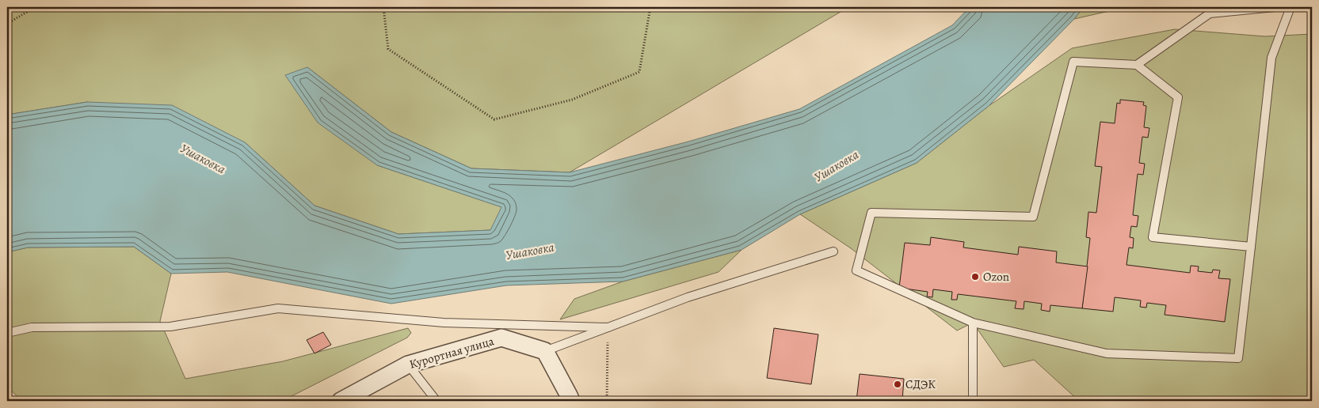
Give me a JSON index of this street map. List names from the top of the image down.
{
  "streets": {
    "street": ["Курортная улица"]
  },
  "water": ["Ушаковка"],
  "places": ["Ozon", "СДЭК"]
}
